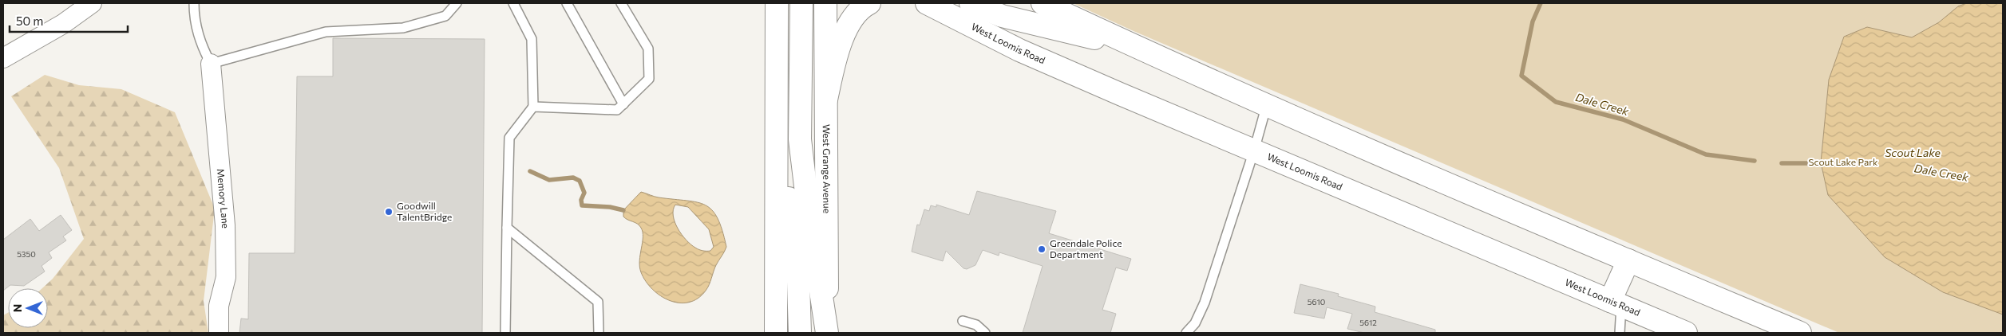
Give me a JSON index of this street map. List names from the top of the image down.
{
  "streets": {
    "main road": ["West Loomis Road", "West Grange Avenue"],
    "street": ["Memory Lane"]
  },
  "water": ["Dale Creek", "Scout Lake"],
  "parks": ["Scout Lake Park"],
  "places": ["Goodwill TalentBridge", "Greendale Police Department"],
  "house_numbers": ["5350", "5610", "5612"],
  "scale_bar": "50 m",
  "north": "left"
}
